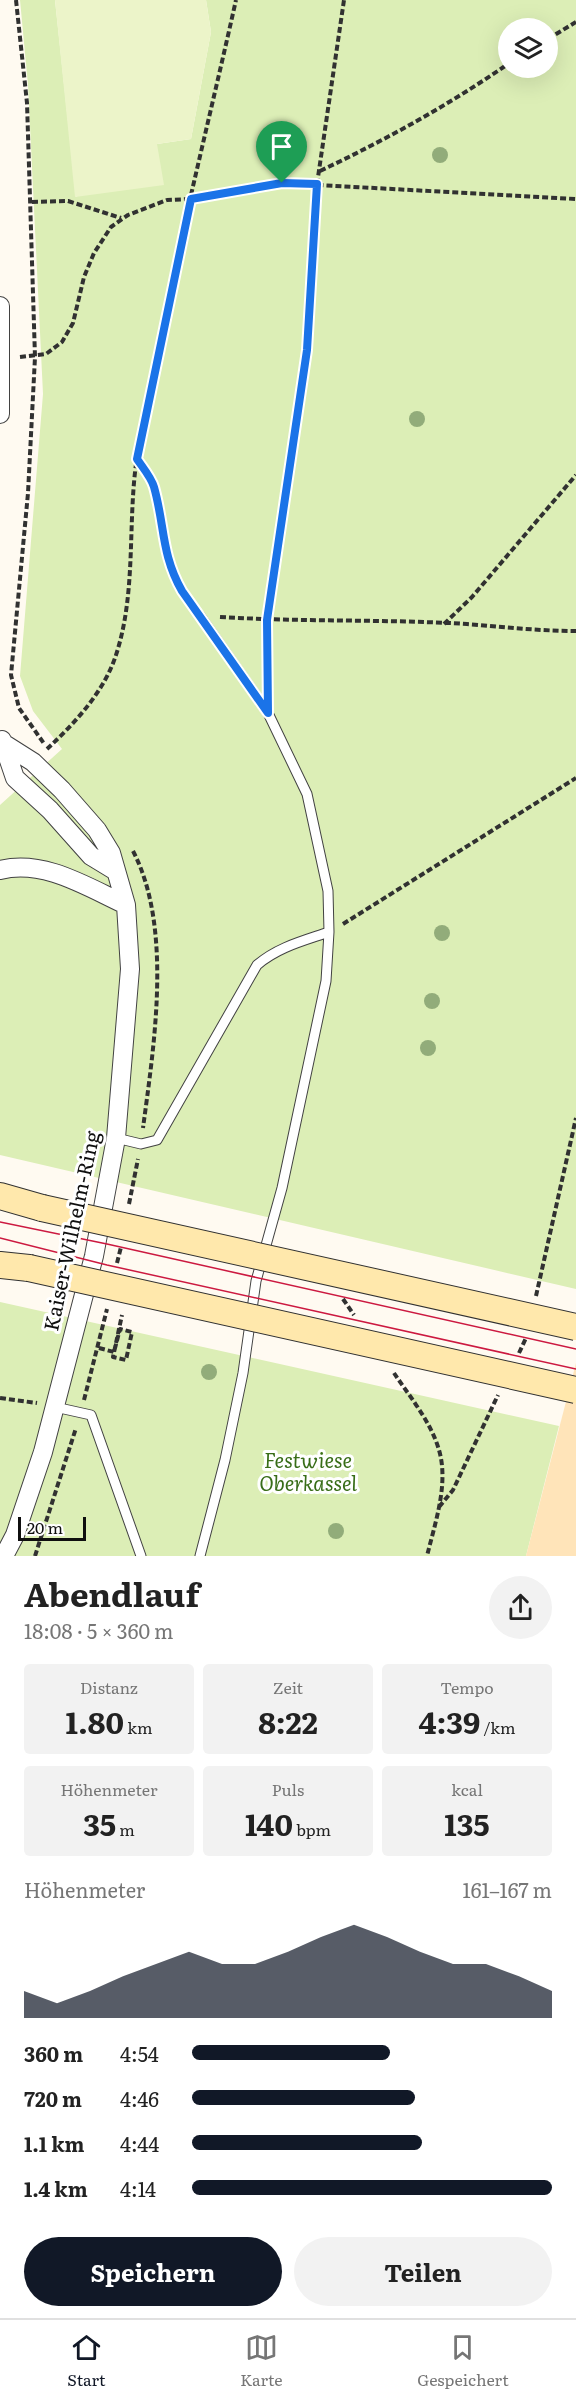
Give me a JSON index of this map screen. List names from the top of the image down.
{
  "streets": {
    "street": ["Kaiser-Wilhelm-Ring"]
  },
  "parks": ["Festwiese Oberkassel"],
  "scale_bar": "20 m",
  "page": {
    "scale": "20 m",
    "heading": ["Abendlauf", "18:08 · 5 × 360 m"],
    "stats": [
      ["Distanz", "1.80 km"],
      ["Zeit", "8:22"],
      ["Tempo", "4:39 /km"],
      ["Höhenmeter", "35 m"],
      ["Puls", "140 bpm"],
      ["kcal", "135"]
    ],
    "chart": ["Höhenmeter", "161–167 m"],
    "list": [
      {
        "name": "360 m",
        "note": "4:54"
      },
      {
        "name": "720 m",
        "note": "4:46"
      },
      {
        "name": "1.1 km",
        "note": "4:44"
      },
      {
        "name": "1.4 km",
        "note": "4:14"
      }
    ],
    "buttons": ["Speichern", "Teilen"],
    "tabs": ["Start", "Karte", "Gespeichert"]
  }
}
